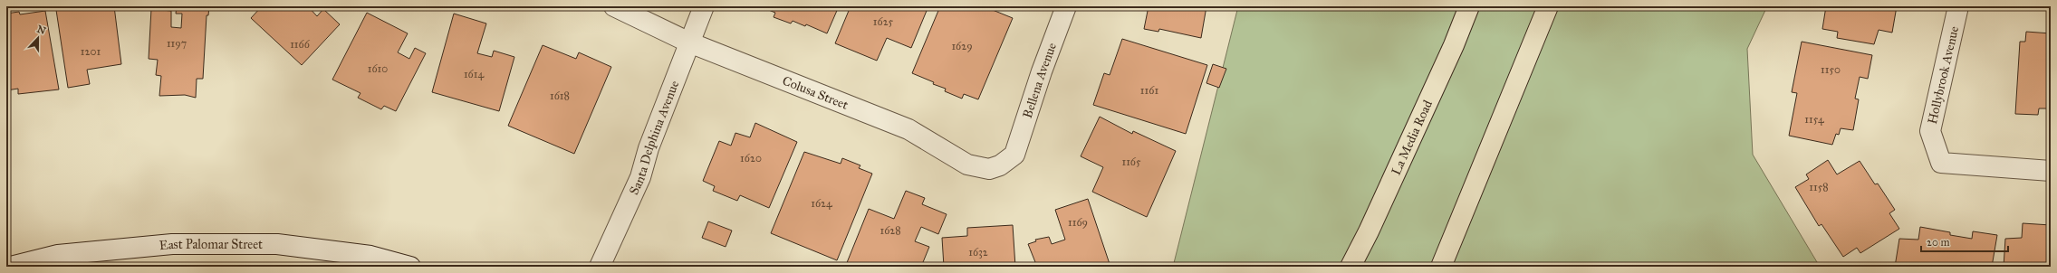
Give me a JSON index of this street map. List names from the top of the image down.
{
  "streets": {
    "main road": ["La Media Road"],
    "street": [
      "Hollybrook Avenue",
      "Bellena Avenue",
      "Colusa Street",
      "Santa Delphina Avenue",
      "East Palomar Street"
    ]
  },
  "crossings": [
    ["Bellena Avenue", "Colusa Street"],
    ["Colusa Street", "Santa Delphina Avenue"]
  ],
  "house_numbers": [
    "1625",
    "1197",
    "1166",
    "1629",
    "1201",
    "1610",
    "1150",
    "1614",
    "1161",
    "1618",
    "1154",
    "1620",
    "1165",
    "1158",
    "1624",
    "1169",
    "1628",
    "1632"
  ],
  "scale_bar": "20 m",
  "north": "top"
}
